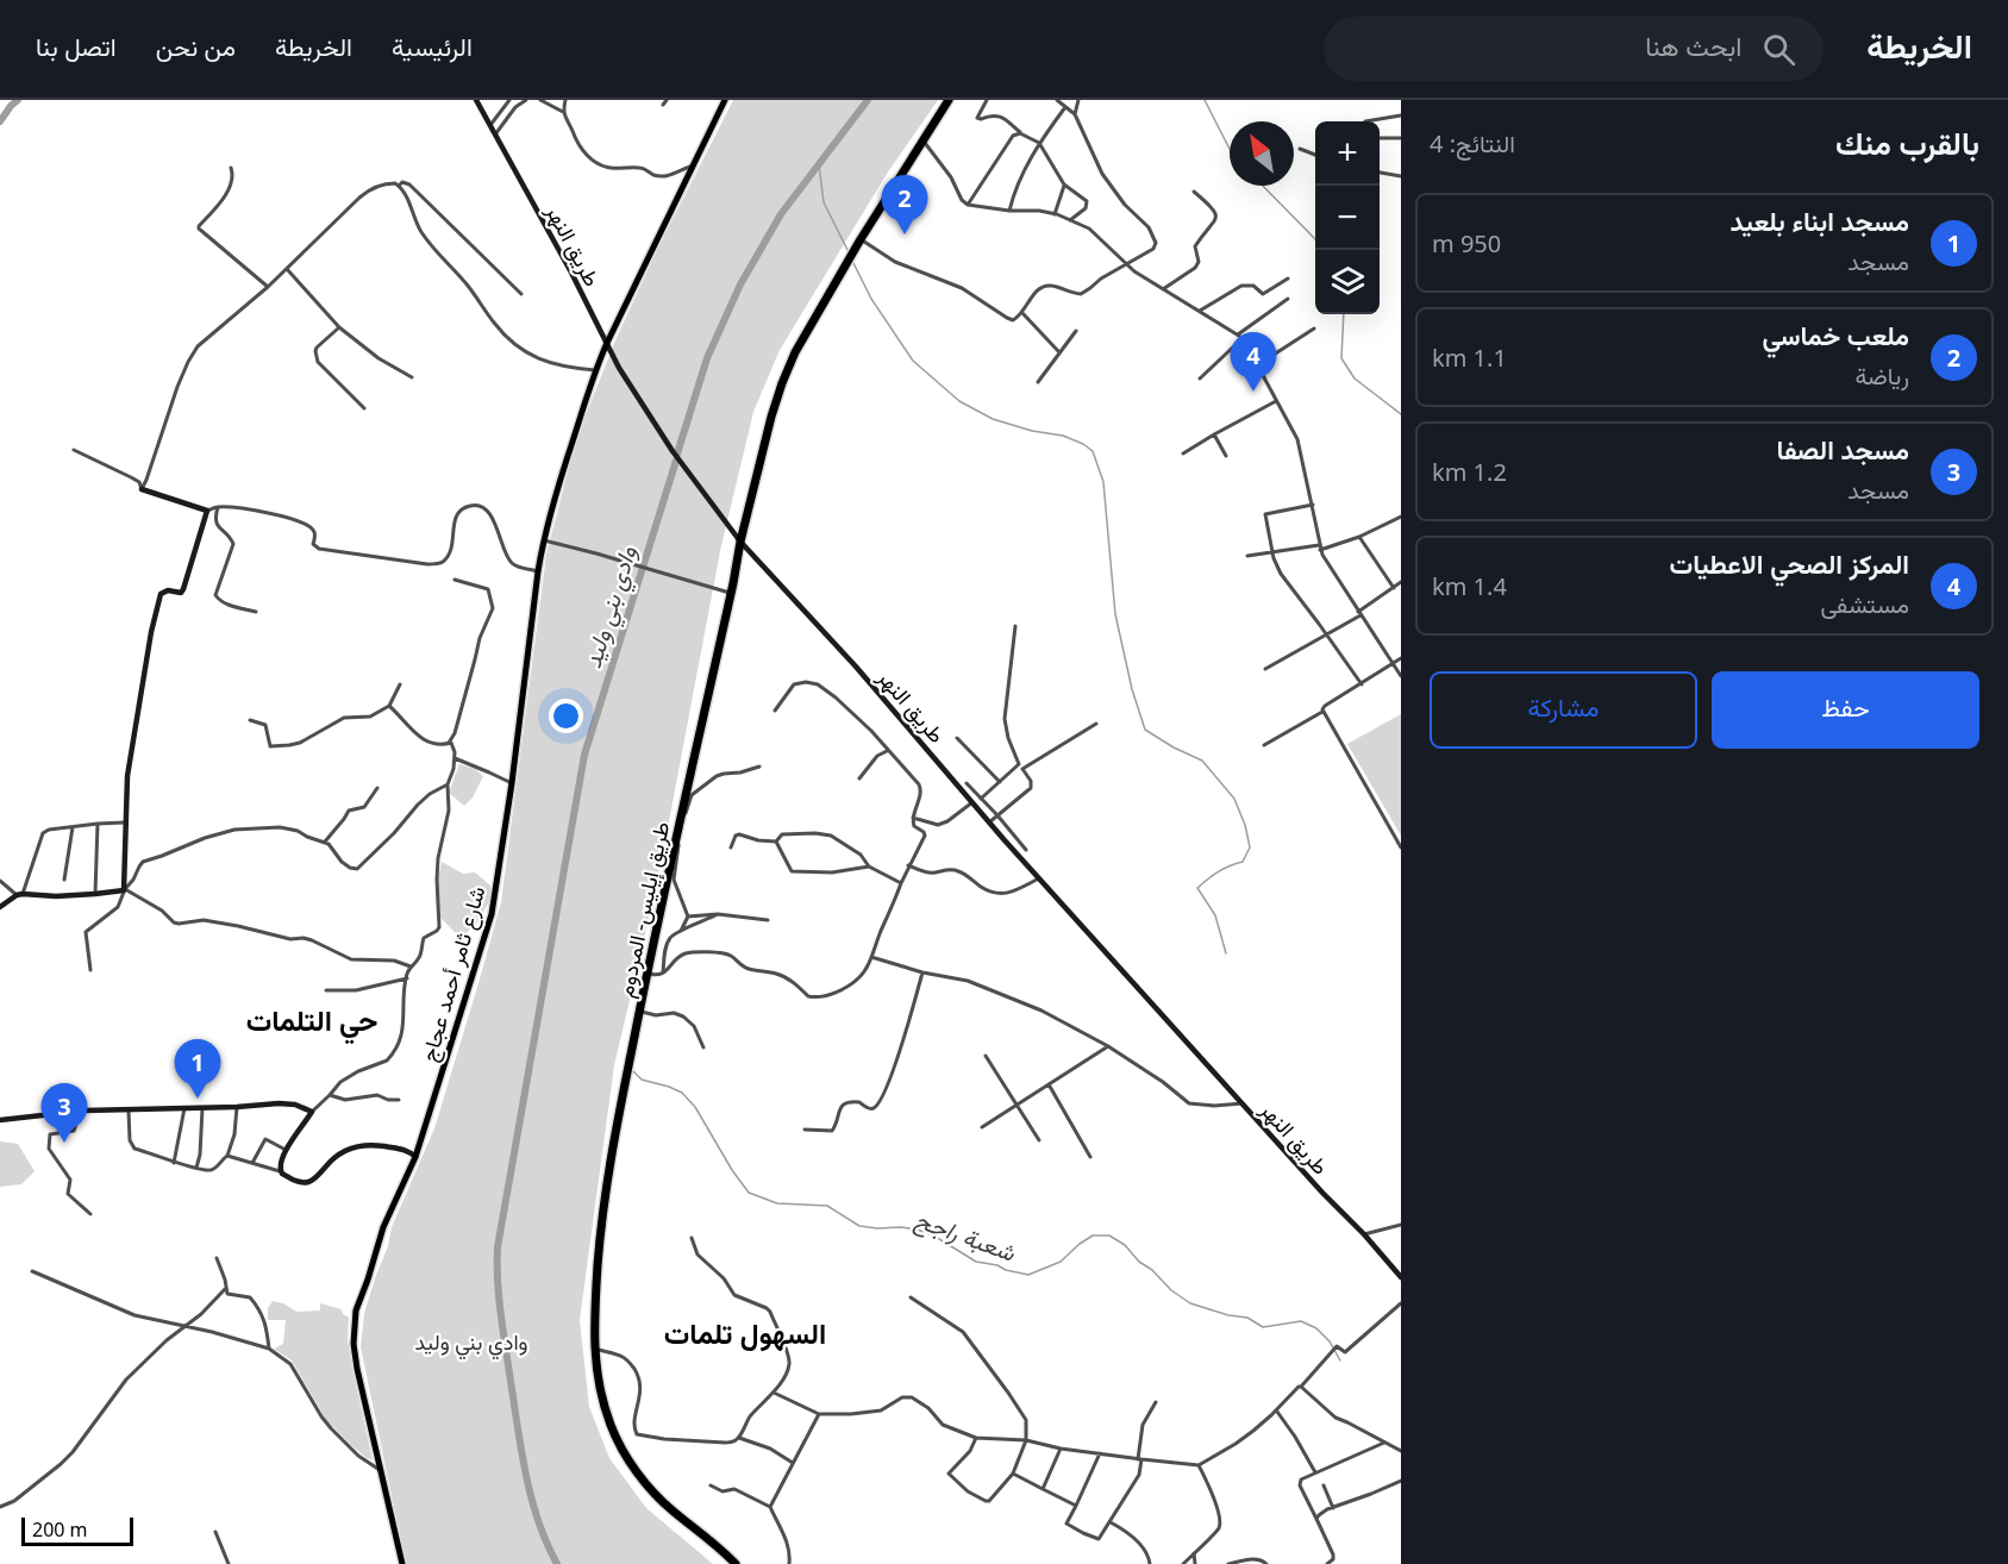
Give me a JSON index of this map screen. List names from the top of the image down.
{
  "streets": {
    "highway": ["طريق إيليس- المردوم"],
    "main road": ["طريق النهر", "شارع ثامر أحمد عجاج"]
  },
  "crossings": [
    ["طريق النهر", "طريق إيليس- المردوم"],
    ["طريق النهر", "شارع ثامر أحمد عجاج"]
  ],
  "districts": ["حي التلمات", "السهول تلمات"],
  "water": ["وادي بني وليد", "شعبة راجح"],
  "parks": ["وادي بني وليد"],
  "scale_bar": "200 m",
  "north": "top left",
  "page": {
    "header": "الخريطة",
    "search": "ابحث هنا",
    "nav": [
      "الرئيسية",
      "الخريطة",
      "من نحن",
      "اتصل بنا"
    ],
    "heading": ["بالقرب منك", "النتائج: 4"],
    "map_buttons": ["+", "−"],
    "pins": [
      "2",
      "4",
      "1",
      "3"
    ],
    "list": [
      {
        "mark": "1",
        "name": "مسجد ابناء بلعيد",
        "note": "مسجد",
        "value": "950 m"
      },
      {
        "mark": "2",
        "name": "ملعب خماسي",
        "note": "رياضة",
        "value": "1.1 km"
      },
      {
        "mark": "3",
        "name": "مسجد الصفا",
        "note": "مسجد",
        "value": "1.2 km"
      },
      {
        "mark": "4",
        "name": "المركز الصحي الاعطيات",
        "note": "مستشفى",
        "value": "1.4 km"
      }
    ],
    "buttons": ["حفظ", "مشاركة"],
    "scale": "200 m"
  }
}
